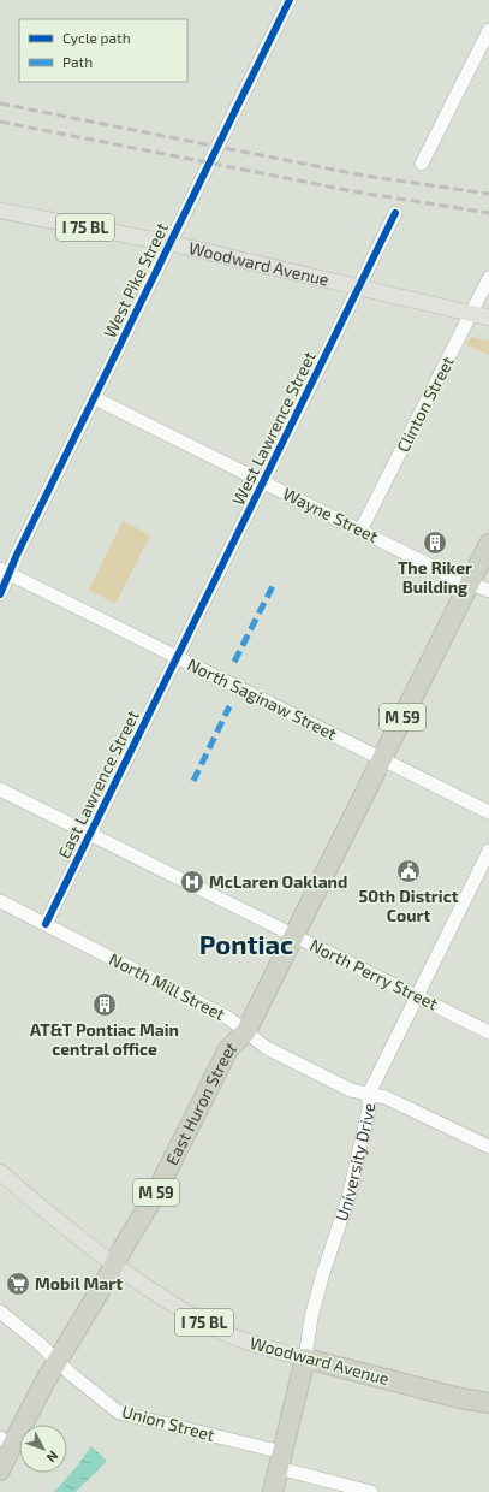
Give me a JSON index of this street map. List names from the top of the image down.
{
  "streets": {
    "highway": [
      "I 75 BL",
      "Woodward Avenue",
      "M 59",
      "East Huron Street",
      "University Drive"
    ],
    "street": [
      "West Pike Street",
      "Clinton Street",
      "West Lawrence Street",
      "Wayne Street",
      "North Saginaw Street",
      "East Lawrence Street",
      "North Perry Street",
      "North Mill Street",
      "Union Street"
    ]
  },
  "crossings": [
    ["Woodward Avenue", "West Pike Street"],
    ["Woodward Avenue", "Clinton Street"],
    ["Woodward Avenue", "West Lawrence Street"],
    ["Woodward Avenue", "East Huron Street"],
    ["Woodward Avenue", "University Drive"],
    ["West Pike Street", "Wayne Street"],
    ["West Pike Street", "North Saginaw Street"],
    ["Clinton Street", "Wayne Street"],
    ["West Lawrence Street", "Wayne Street"],
    ["West Lawrence Street", "North Saginaw Street"],
    ["West Lawrence Street", "East Lawrence Street"],
    ["Wayne Street", "M 59"],
    ["North Saginaw Street", "M 59"],
    ["North Saginaw Street", "East Lawrence Street"],
    ["North Saginaw Street", "East Huron Street"],
    ["M 59", "East Huron Street"],
    ["East Lawrence Street", "North Perry Street"],
    ["East Lawrence Street", "North Mill Street"],
    ["North Perry Street", "East Huron Street"],
    ["North Perry Street", "University Drive"],
    ["North Mill Street", "East Huron Street"],
    ["North Mill Street", "University Drive"],
    ["East Huron Street", "Union Street"],
    ["University Drive", "Union Street"]
  ],
  "districts": ["Pontiac"],
  "places": {
    "building": ["The Riker Building", "AT&T Pontiac Main central office"],
    "public building": ["50th District Court"],
    "hospital": ["McLaren Oakland"],
    "supermarket": ["Mobil Mart"]
  },
  "legend": ["Cycle path", "Path"],
  "north": "bottom right"
}
